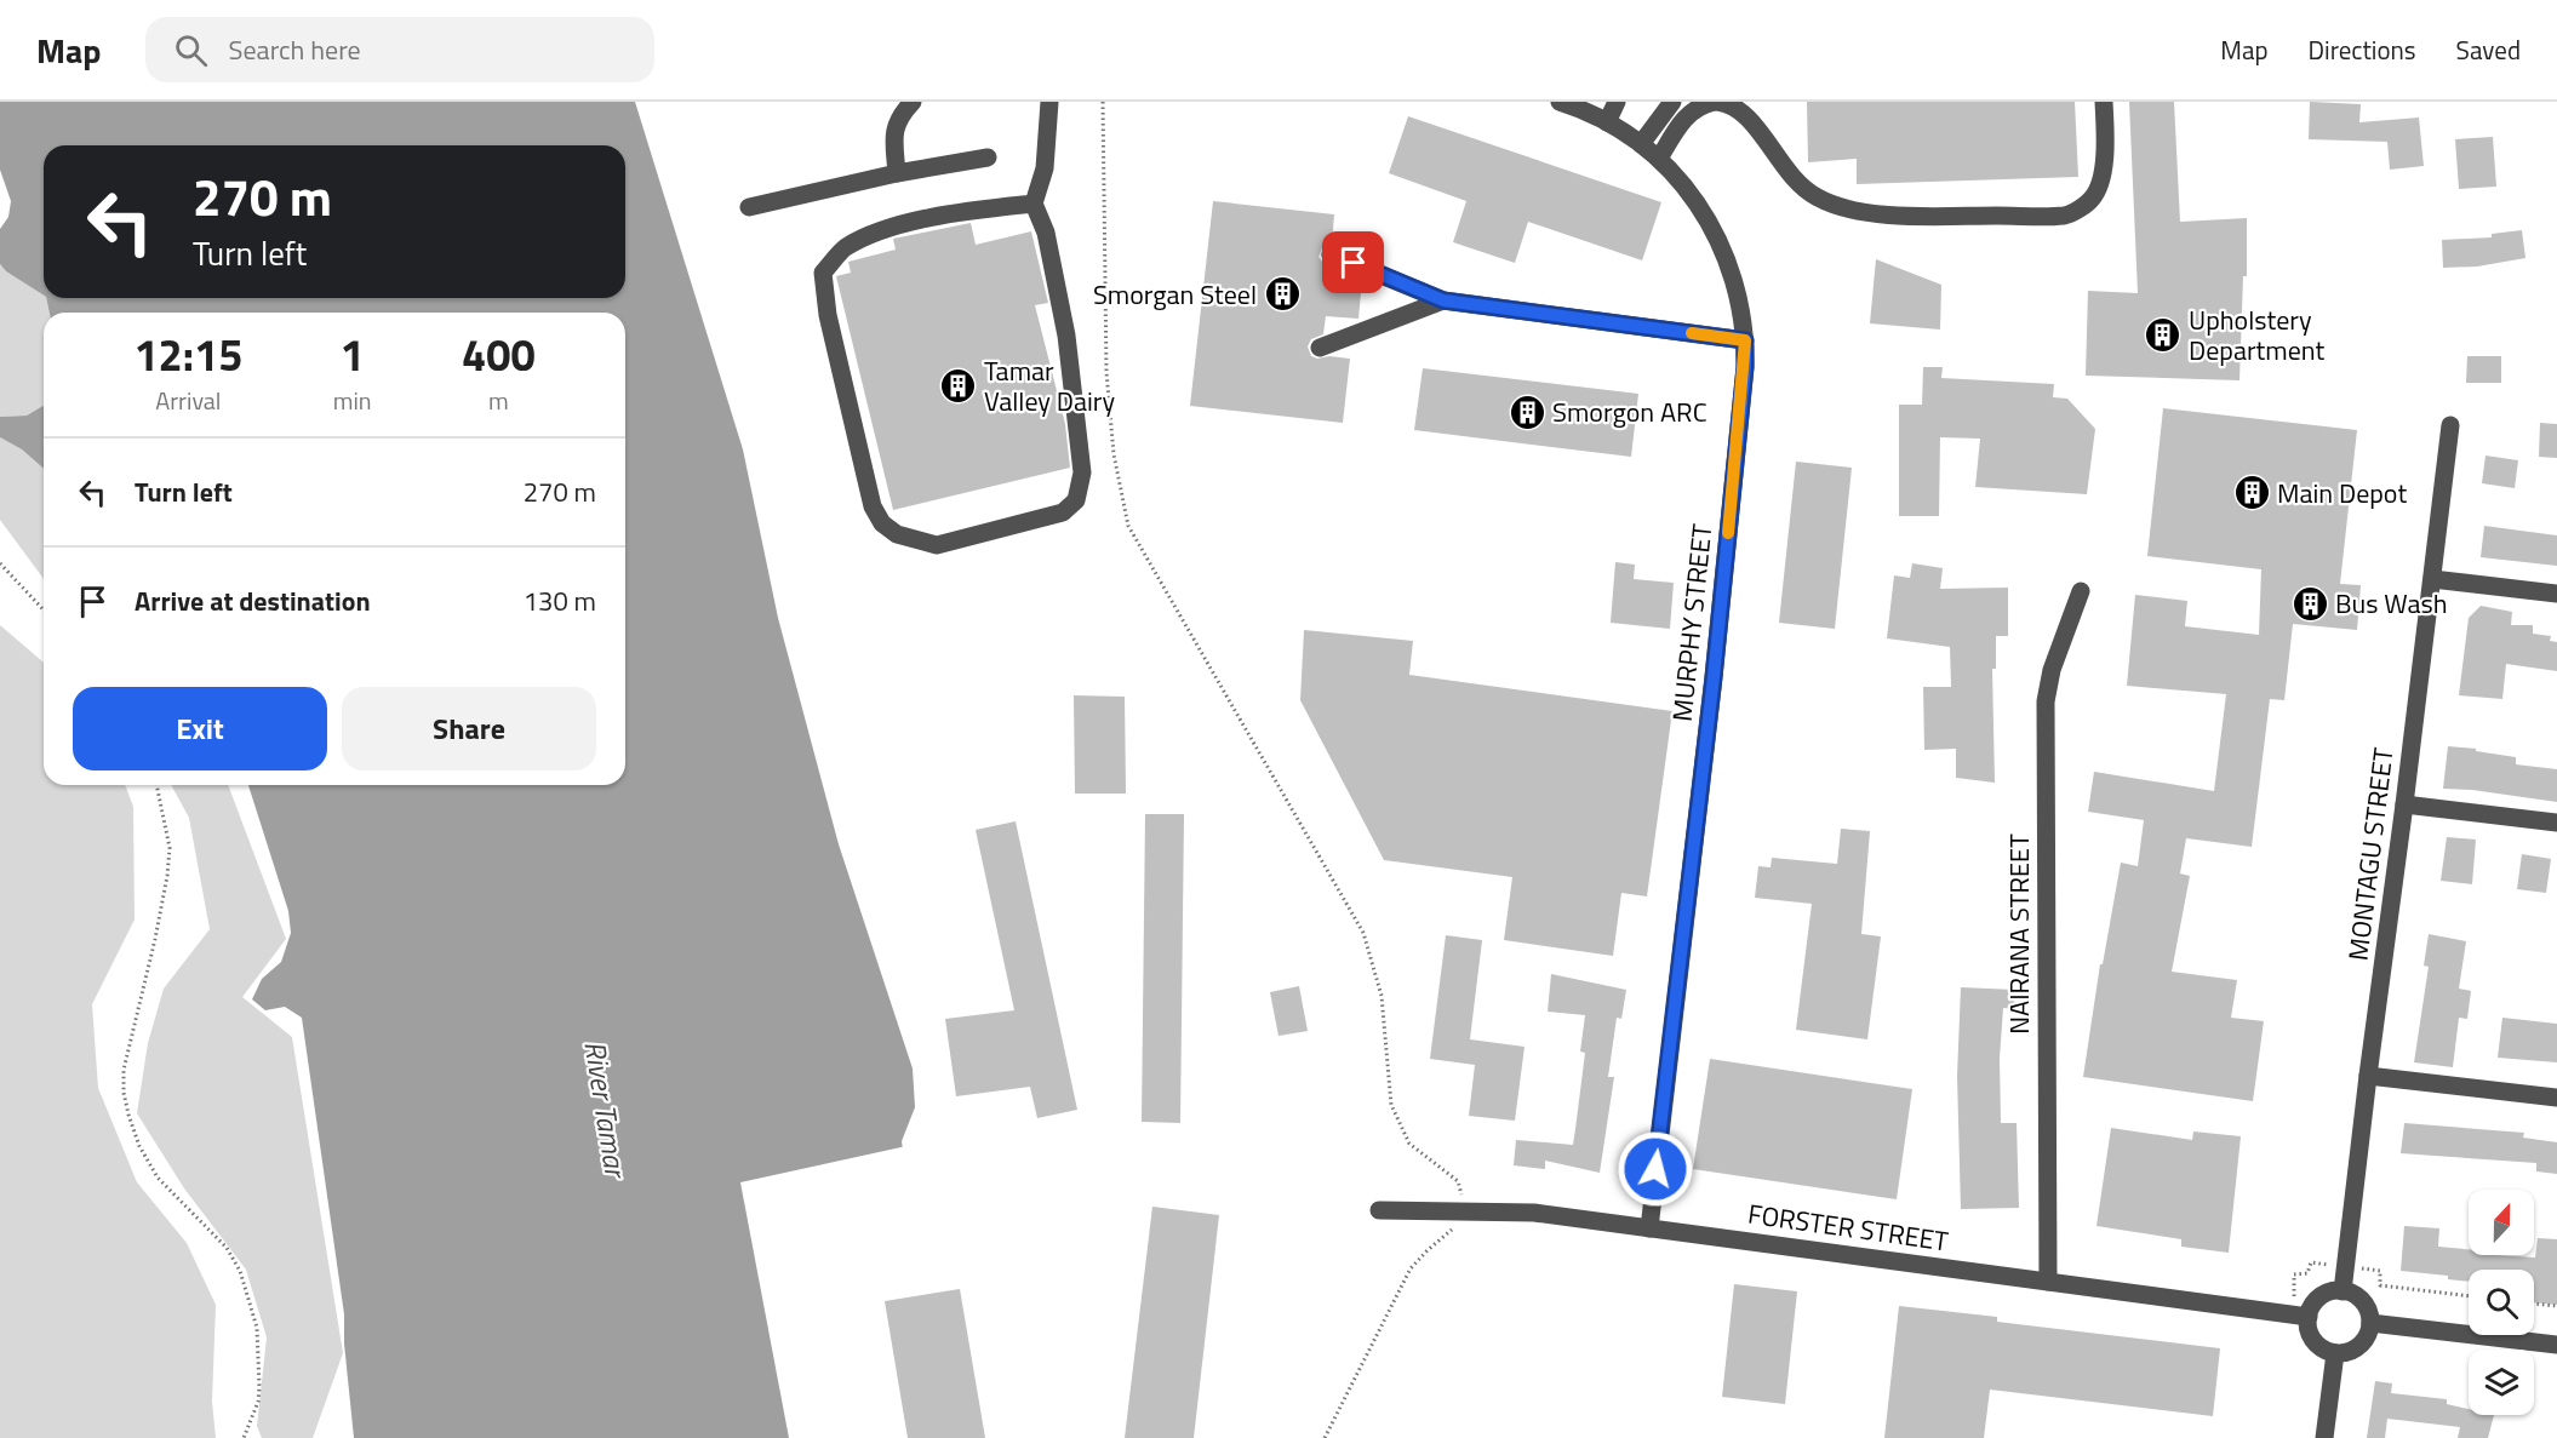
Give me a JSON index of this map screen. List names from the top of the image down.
{
  "streets": {
    "street": [
      "MURPHY STREET",
      "MONTAGU STREET",
      "NAIRANA STREET",
      "FORSTER STREET"
    ]
  },
  "crossings": [
    ["MURPHY STREET", "FORSTER STREET"],
    ["MONTAGU STREET", "FORSTER STREET"],
    ["NAIRANA STREET", "FORSTER STREET"]
  ],
  "water": ["River Tamar"],
  "places": {
    "building": [
      "Smorgan Steel",
      "Upholstery Department",
      "Tamar Valley Dairy",
      "Smorgon ARC",
      "Main Depot",
      "Bus Wash"
    ]
  },
  "north": "top",
  "page": {
    "header": "Map",
    "search": "Search here",
    "nav": ["Map", "Directions", "Saved"],
    "turn": ["270 m", "Turn left"],
    "eta": [
      "12:15",
      "Arrival",
      "1",
      "min",
      "400",
      "m"
    ],
    "list": [
      {
        "name": "Turn left",
        "value": "270 m"
      },
      {
        "name": "Arrive at destination",
        "value": "130 m"
      }
    ],
    "buttons": ["Exit", "Share"]
  }
}
